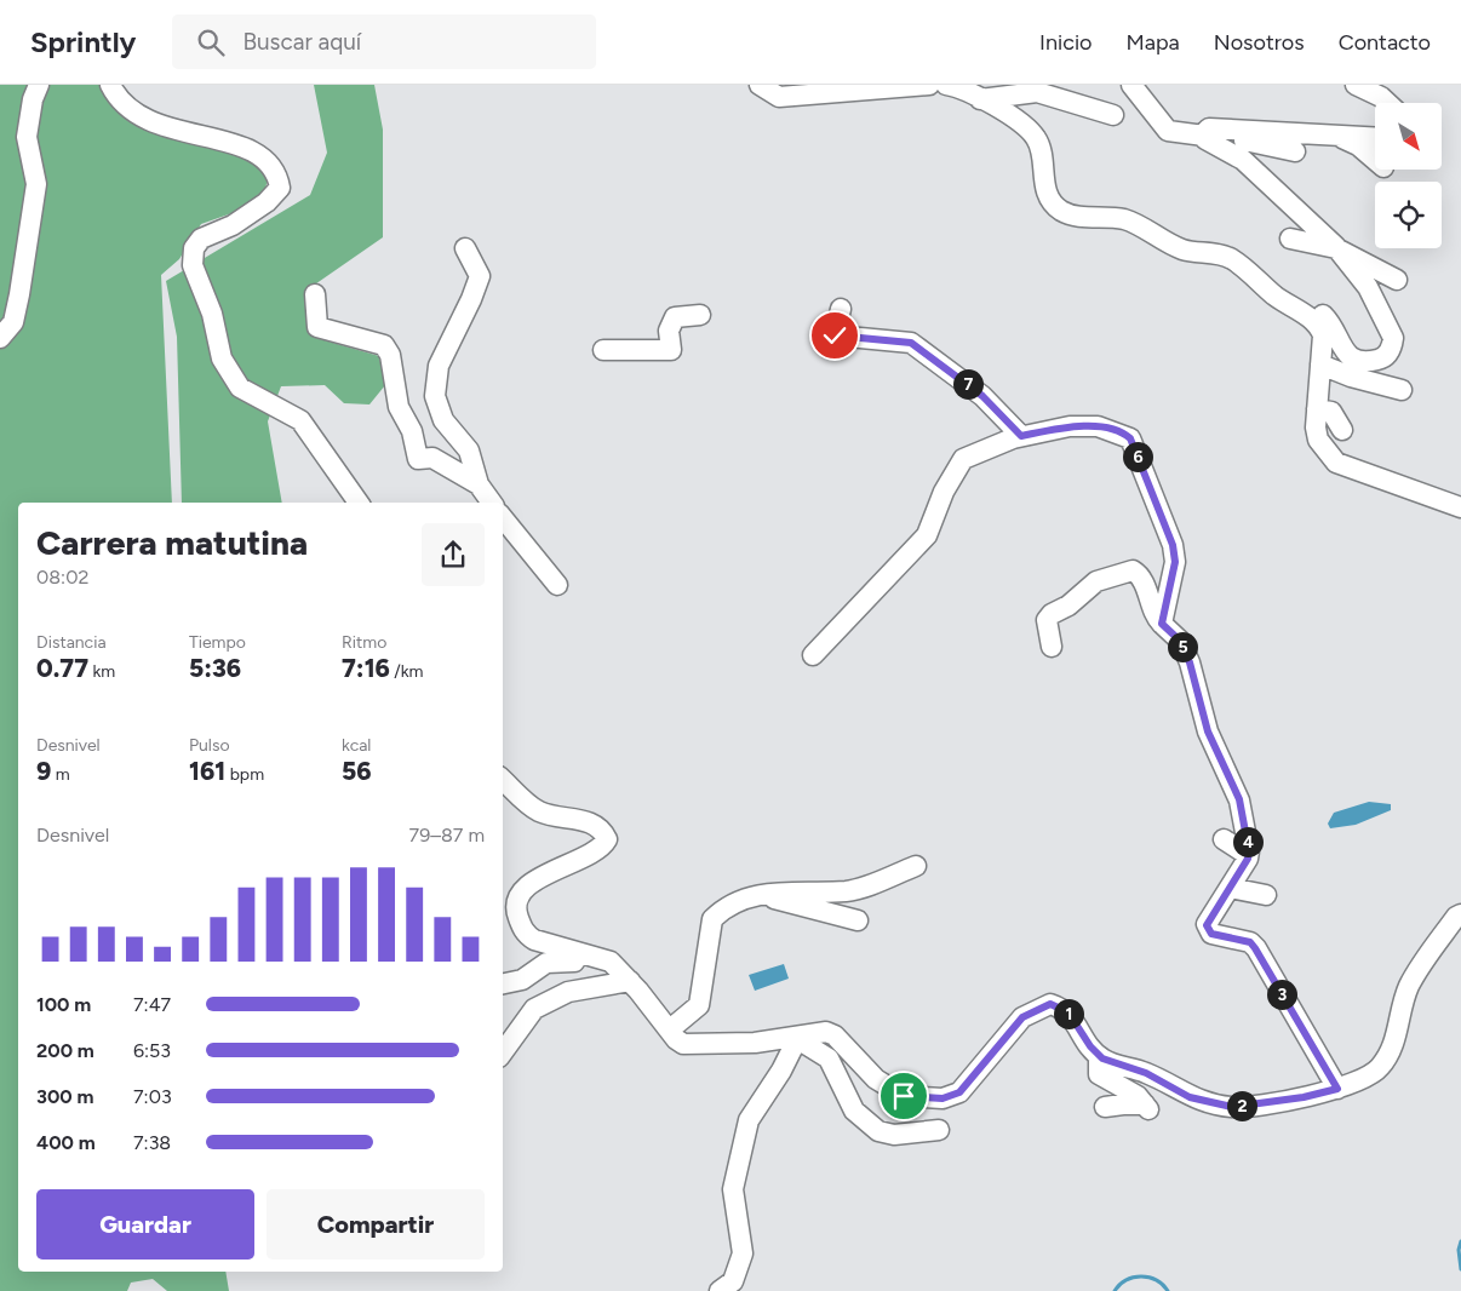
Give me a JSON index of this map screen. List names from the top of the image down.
{
  "north": "bottom right",
  "page": {
    "header": "Sprintly",
    "search": "Buscar aquí",
    "nav": [
      "Inicio",
      "Mapa",
      "Nosotros",
      "Contacto"
    ],
    "pins": [
      "7",
      "6",
      "5",
      "4",
      "3",
      "1",
      "2"
    ],
    "heading": ["Carrera matutina", "08:02"],
    "stats": [
      ["Distancia", "0.77 km"],
      ["Tiempo", "5:36"],
      ["Ritmo", "7:16 /km"],
      ["Desnivel", "9 m"],
      ["Pulso", "161 bpm"],
      ["kcal", "56"]
    ],
    "chart": ["Desnivel", "79–87 m"],
    "list": [
      {
        "name": "100 m",
        "note": "7:47"
      },
      {
        "name": "200 m",
        "note": "6:53"
      },
      {
        "name": "300 m",
        "note": "7:03"
      },
      {
        "name": "400 m",
        "note": "7:38"
      }
    ],
    "buttons": ["Guardar", "Compartir"]
  }
}
